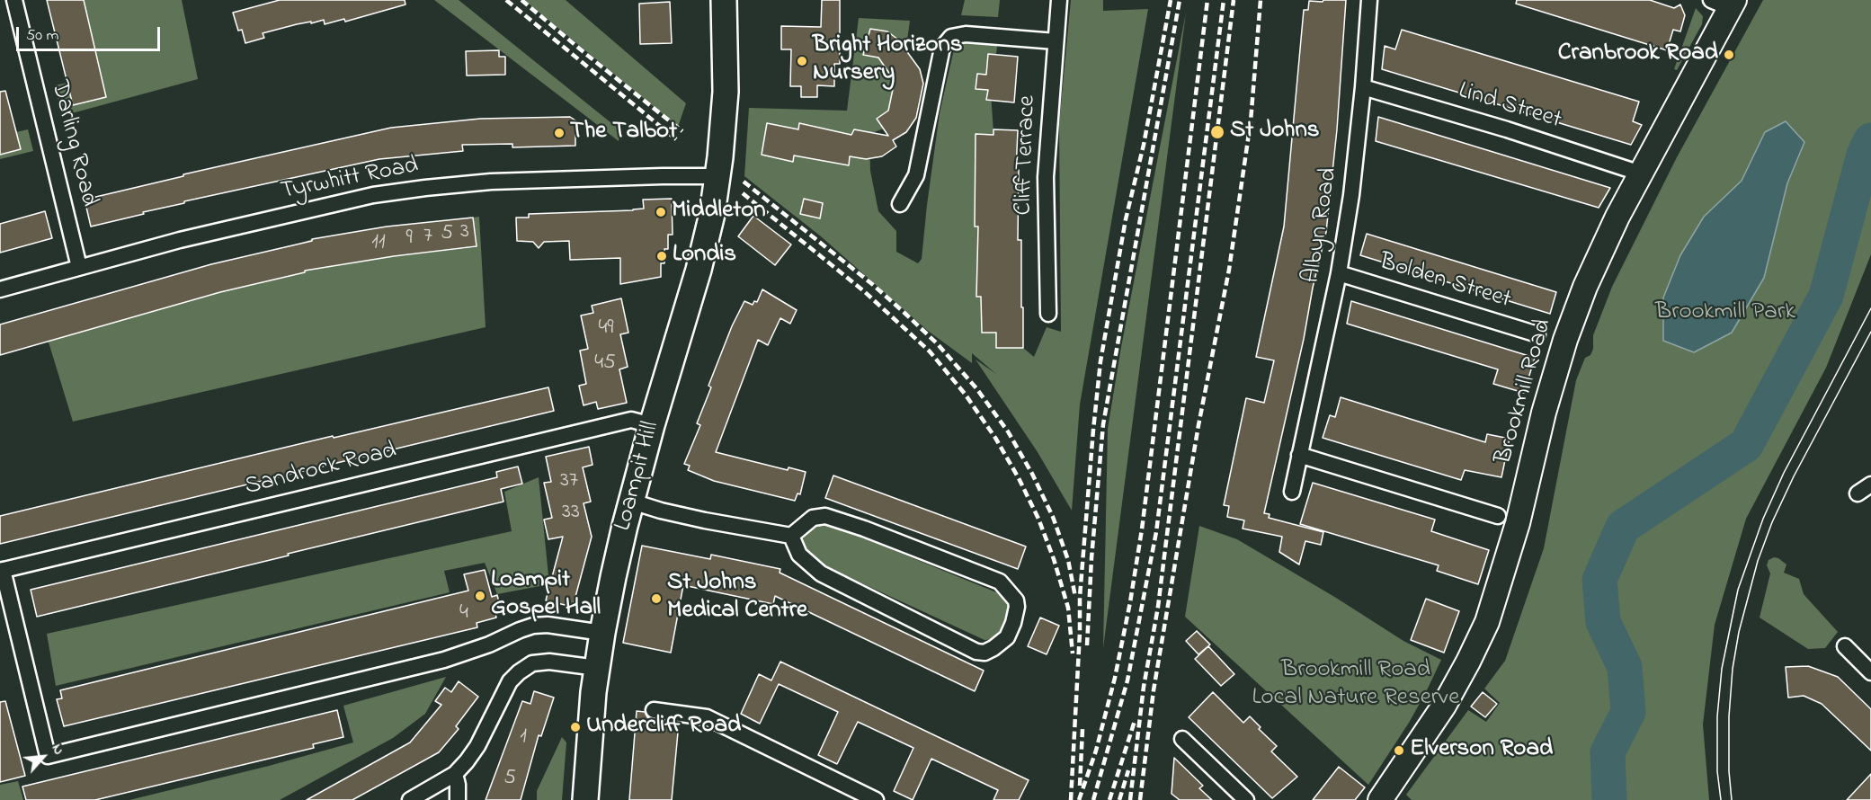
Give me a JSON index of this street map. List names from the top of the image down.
{
  "streets": {
    "highway": ["Loampit Hill"],
    "main road": ["Brookmill Road"],
    "street": [
      "Lind Street",
      "Darling Road",
      "Cliff Terrace",
      "Tyrwhitt Road",
      "Albyn Road",
      "Bolden Street",
      "Sandrock Road"
    ]
  },
  "crossings": [
    ["Lind Street", "Albyn Road"],
    ["Lind Street", "Brookmill Road"],
    ["Darling Road", "Tyrwhitt Road"],
    ["Tyrwhitt Road", "Loampit Hill"],
    ["Albyn Road", "Bolden Street"],
    ["Sandrock Road", "Loampit Hill"]
  ],
  "parks": ["Brookmill Park", "Brookmill Road Local Nature Reserve"],
  "places": [
    "Cranbrook Road",
    "Bright Horizons Nursery",
    "St Johns",
    "The Talbot",
    "Middleton",
    "Londis",
    "Loampit Gospel Hall",
    "St Johns Medical Centre",
    "Undercliff Road",
    "Elverson Road"
  ],
  "house_numbers": [
    "3",
    "5",
    "7",
    "9",
    "11",
    "49",
    "45",
    "37",
    "33",
    "4",
    "1",
    "5"
  ],
  "scale_bar": "50 m",
  "north": "top right"
}
